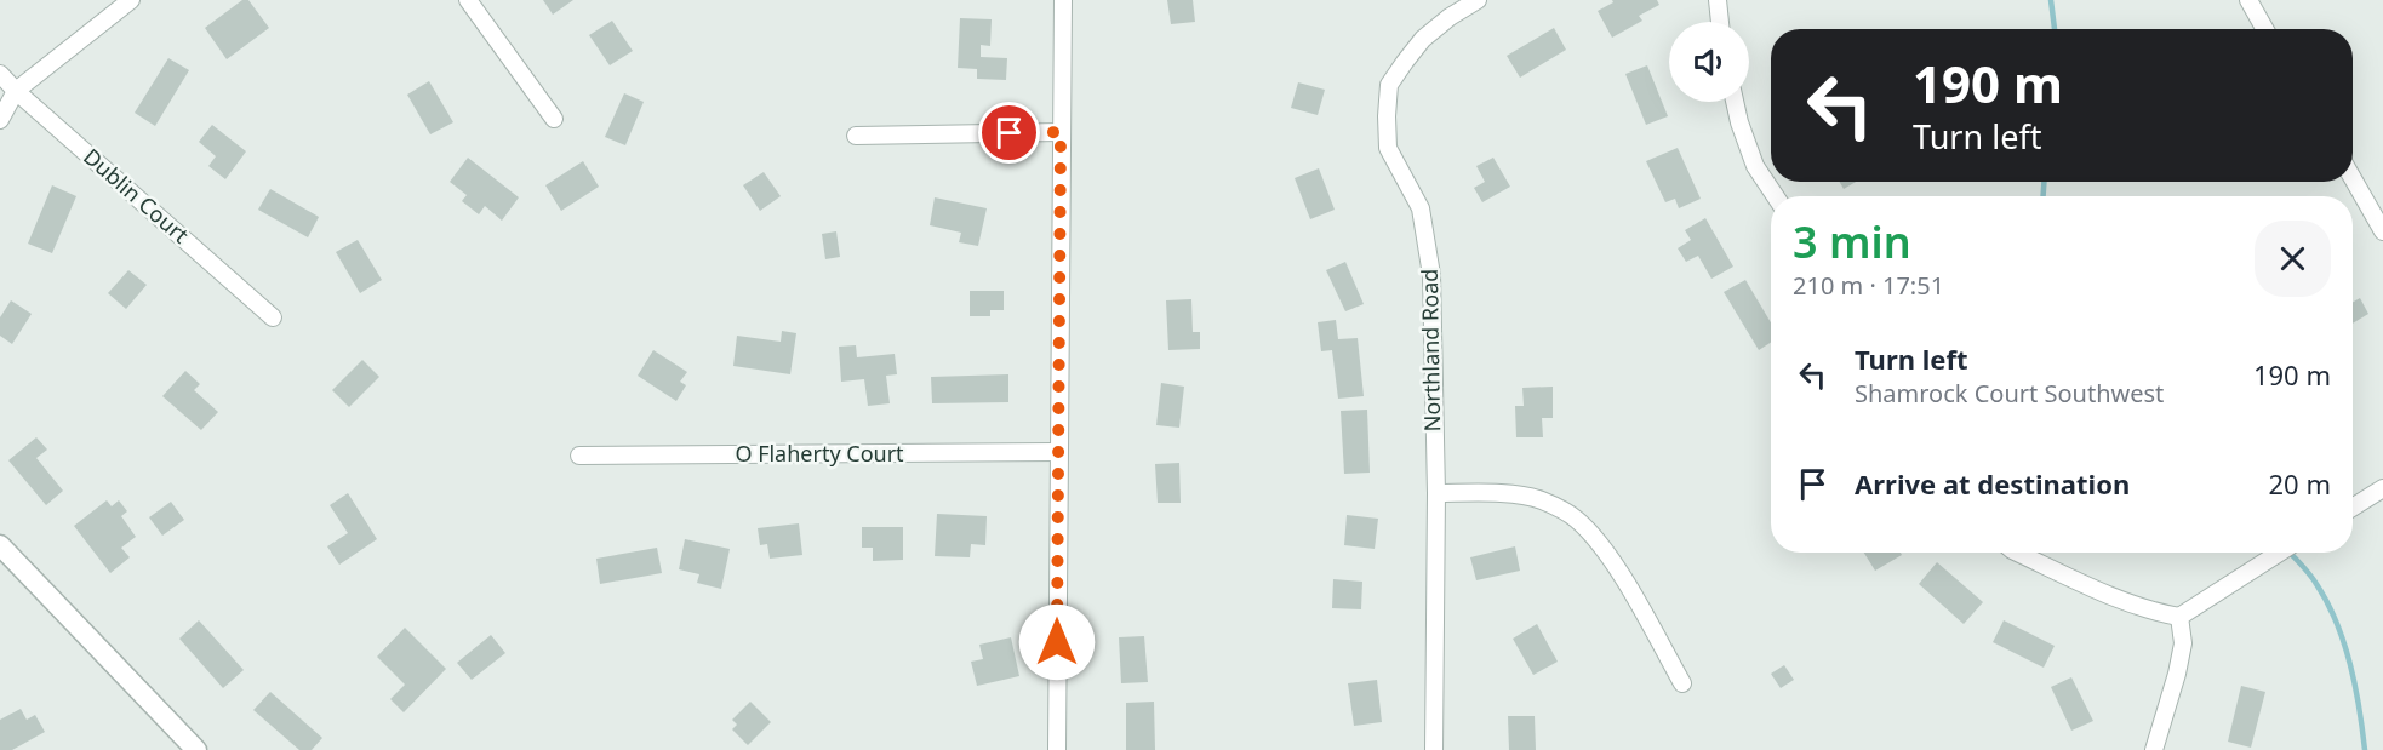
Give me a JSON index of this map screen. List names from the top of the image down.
{
  "streets": {
    "street": ["Dublin Court", "Northland Road", "O Flaherty Court"]
  },
  "page": {
    "turn": ["190 m", "Turn left"],
    "heading": ["3 min", "210 m · 17:51"],
    "list": [
      {
        "name": "Turn left",
        "note": "Shamrock Court Southwest",
        "value": "190 m"
      },
      {
        "name": "Arrive at destination",
        "value": "20 m"
      }
    ]
  }
}
